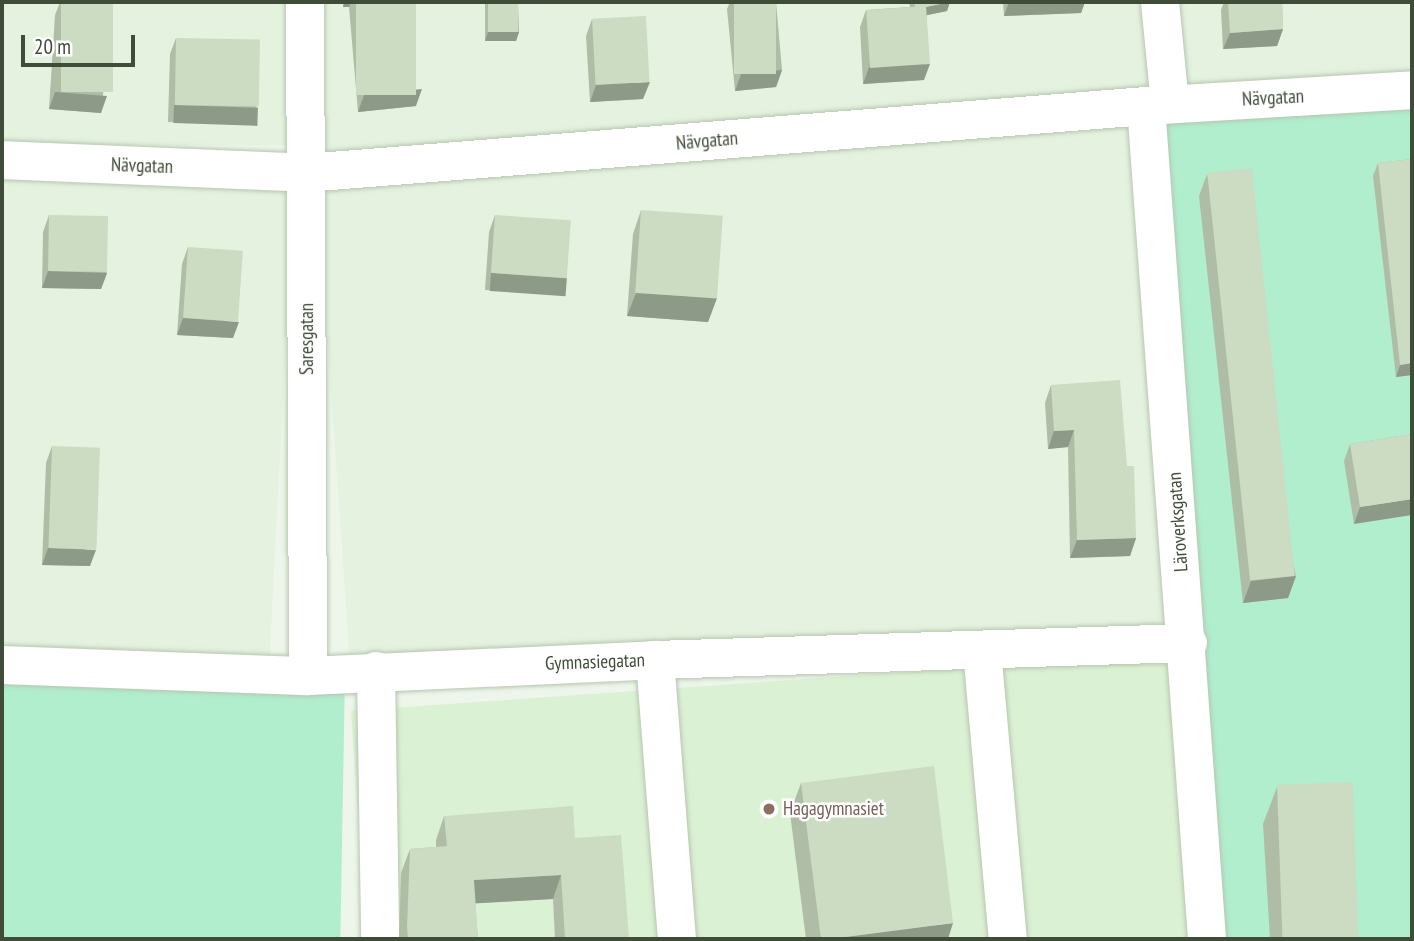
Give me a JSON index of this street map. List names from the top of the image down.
{
  "streets": {
    "street": [
      "Nävgatan",
      "Saresgatan",
      "Läroverksgatan",
      "Gymnasiegatan"
    ]
  },
  "crossings": [
    ["Nävgatan", "Saresgatan"],
    ["Nävgatan", "Läroverksgatan"],
    ["Saresgatan", "Gymnasiegatan"],
    ["Läroverksgatan", "Gymnasiegatan"]
  ],
  "places": ["Hagagymnasiet"],
  "scale_bar": "20 m"
}
